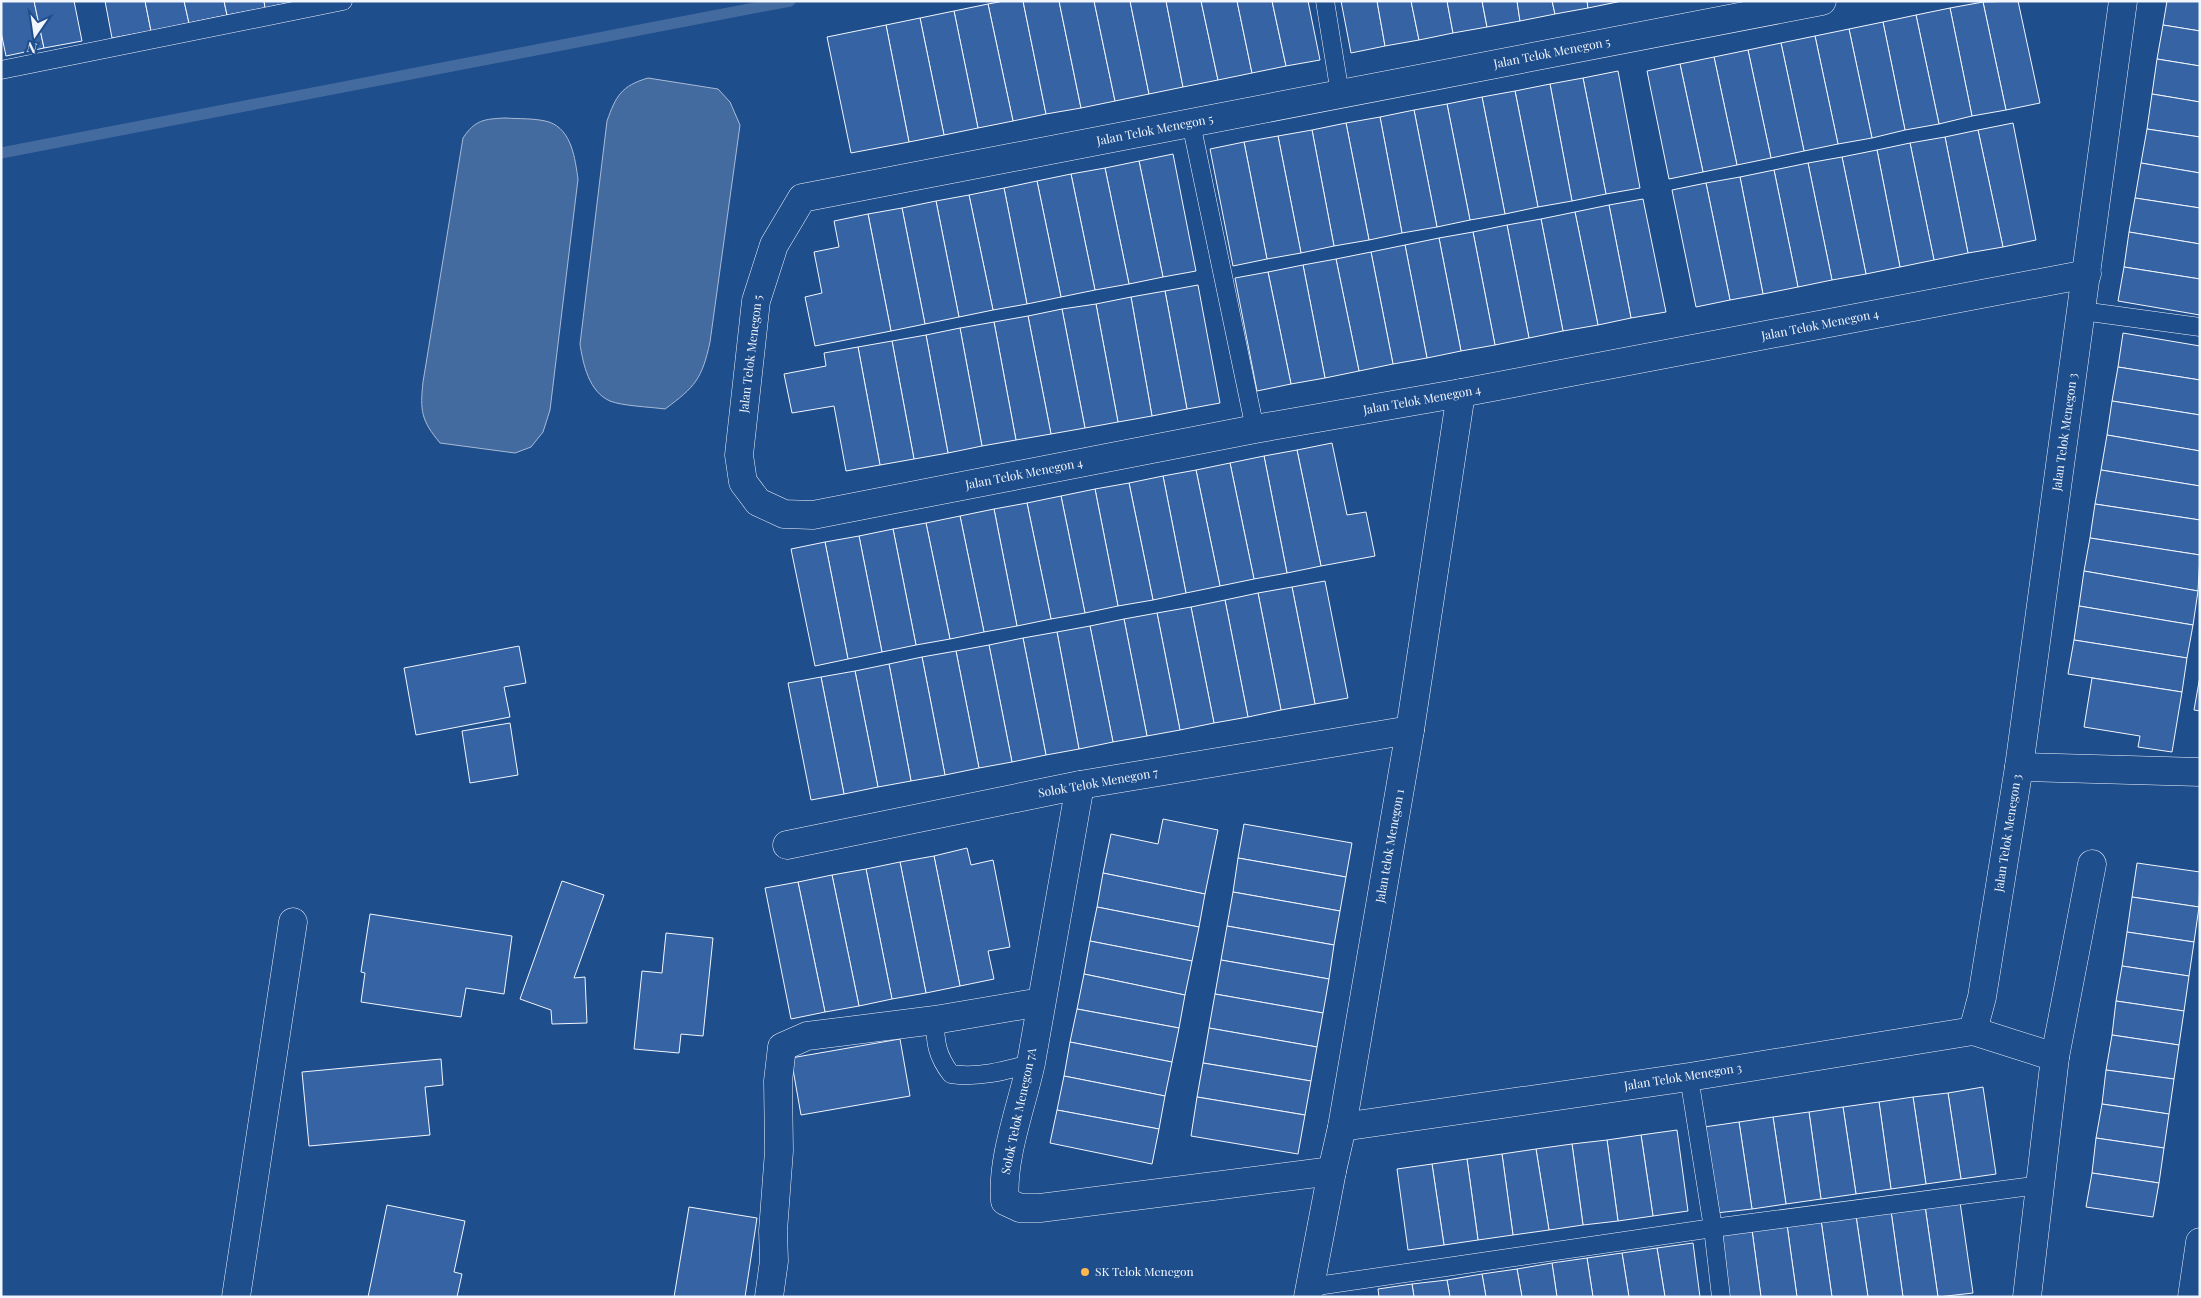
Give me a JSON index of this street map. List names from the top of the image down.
{
  "streets": {
    "street": [
      "Jalan Telok Menegon 5",
      "Jalan Telok Menegon 4",
      "Jalan Telok Menegon 3",
      "Solok Telok Menegon 7",
      "Jalan telok Menegon 1",
      "Solok Telok Menegon 7A"
    ]
  },
  "crossings": [
    ["Jalan Telok Menegon 5", "Jalan Telok Menegon 4"],
    ["Jalan Telok Menegon 4", "Jalan Telok Menegon 3"],
    ["Jalan Telok Menegon 4", "Jalan telok Menegon 1"],
    ["Jalan Telok Menegon 3", "Jalan telok Menegon 1"],
    ["Solok Telok Menegon 7", "Jalan telok Menegon 1"],
    ["Solok Telok Menegon 7", "Solok Telok Menegon 7A"],
    ["Jalan telok Menegon 1", "Solok Telok Menegon 7A"]
  ],
  "places": ["SK Telok Menegon"],
  "north": "bottom"
}
